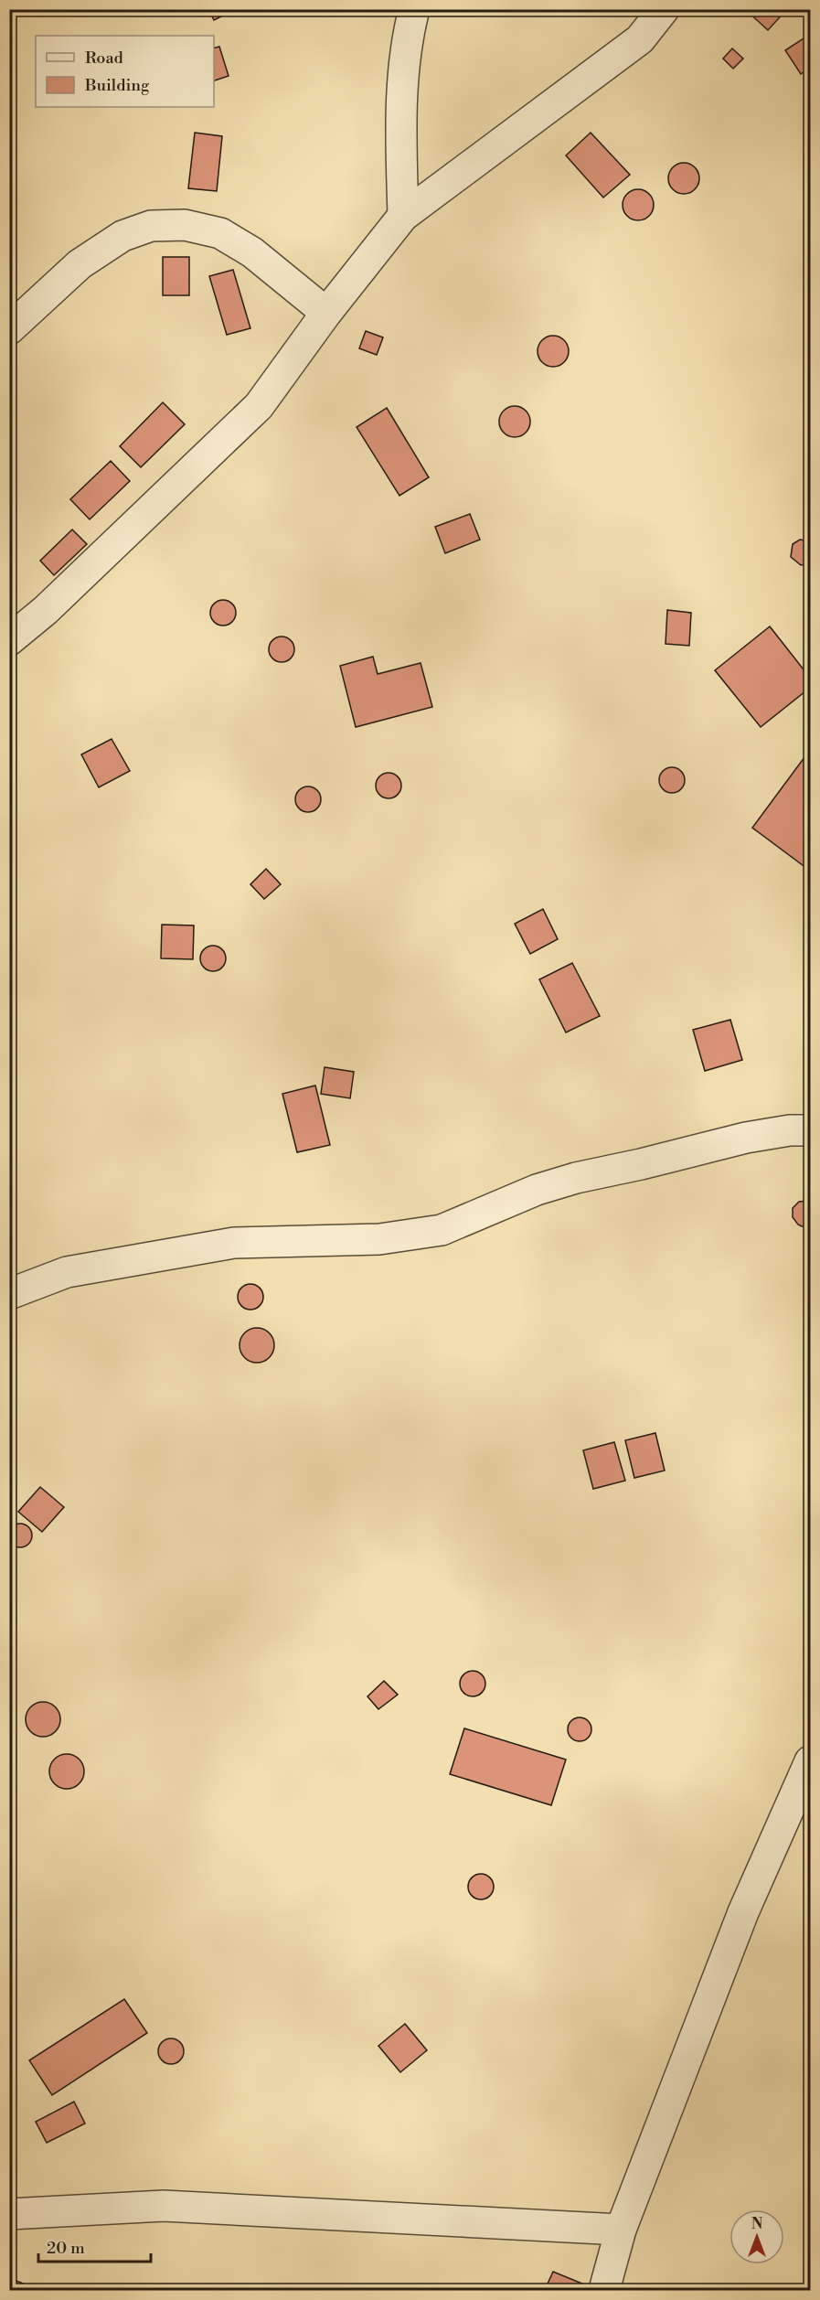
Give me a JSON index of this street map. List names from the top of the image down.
{
  "legend": ["Road", "Building"],
  "scale_bar": "20 m",
  "north": "top"
}
